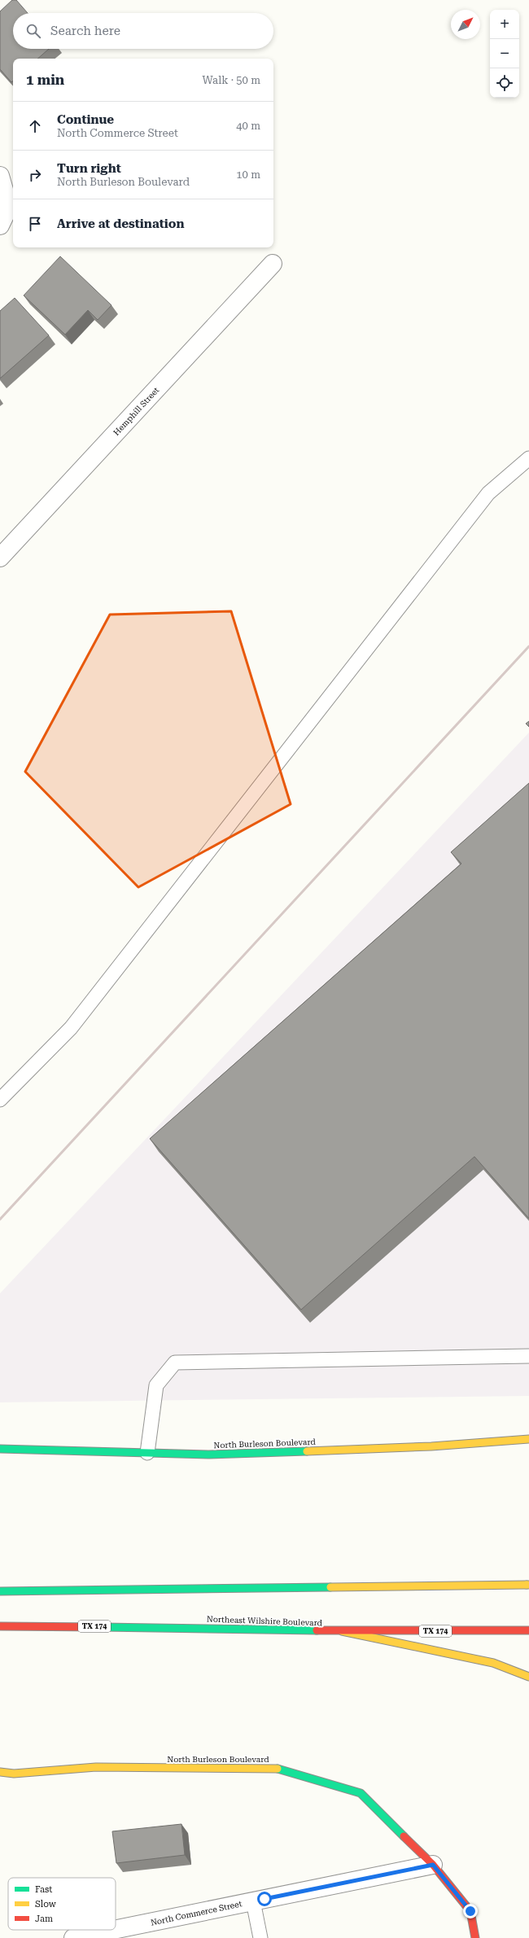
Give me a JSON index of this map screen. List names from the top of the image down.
{
  "streets": {
    "main road": ["North Burleson Boulevard", "Northeast Wilshire Boulevard", "TX 174"],
    "street": ["Hemphill Street", "North Commerce Street"]
  },
  "crossings": [
    ["North Burleson Boulevard", "North Commerce Street"]
  ],
  "legend": ["Fast", "Slow", "Jam"],
  "north": "top right",
  "page": {
    "map_buttons": ["+", "−"],
    "search": "Search here",
    "heading": ["1 min", "Walk · 50 m"],
    "list": [
      ["Continue", "North Commerce Street", "40 m"],
      ["Turn right", "North Burleson Boulevard", "10 m"],
      "Arrive at destination"
    ]
  }
}
